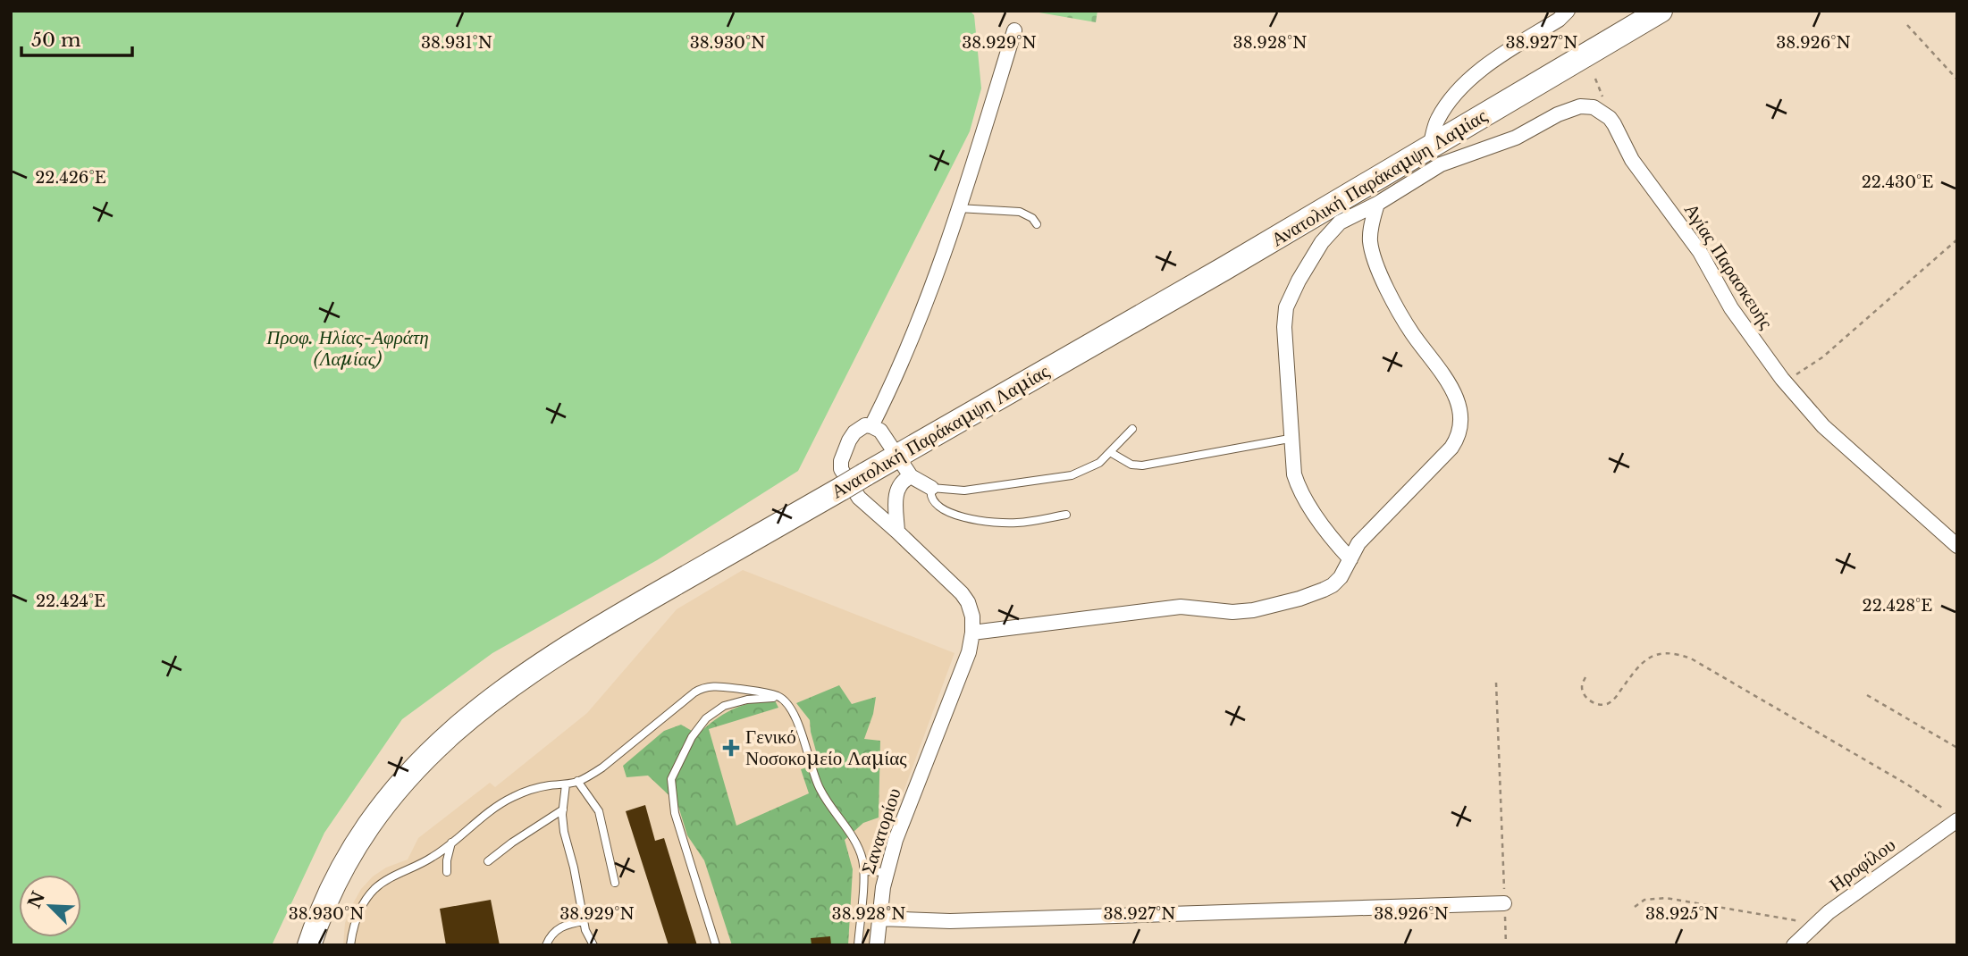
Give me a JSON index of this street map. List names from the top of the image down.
{
  "streets": {
    "main road": ["Ανατολική Παράκαμψη Λαμίας"],
    "street": ["Αγίας Παρασκευής", "Σανατορίου", "Ηροφίλου"]
  },
  "crossings": [
    ["Ανατολική Παράκαμψη Λαμίας", "Αγίας Παρασκευής"]
  ],
  "parks": ["Προφ. Ηλίας-Αφράτη (Λαμίας)"],
  "places": {
    "health": ["Γενικό Νοσοκομείο Λαμίας"]
  },
  "scale_bar": "50 m",
  "north": "top left",
  "coordinates": [
    "38.931°N",
    "38.930°N",
    "38.929°N",
    "38.928°N",
    "38.927°N",
    "38.926°N",
    "22.426°E",
    "22.430°E",
    "22.424°E",
    "22.428°E",
    "38.925°N"
  ]
}
